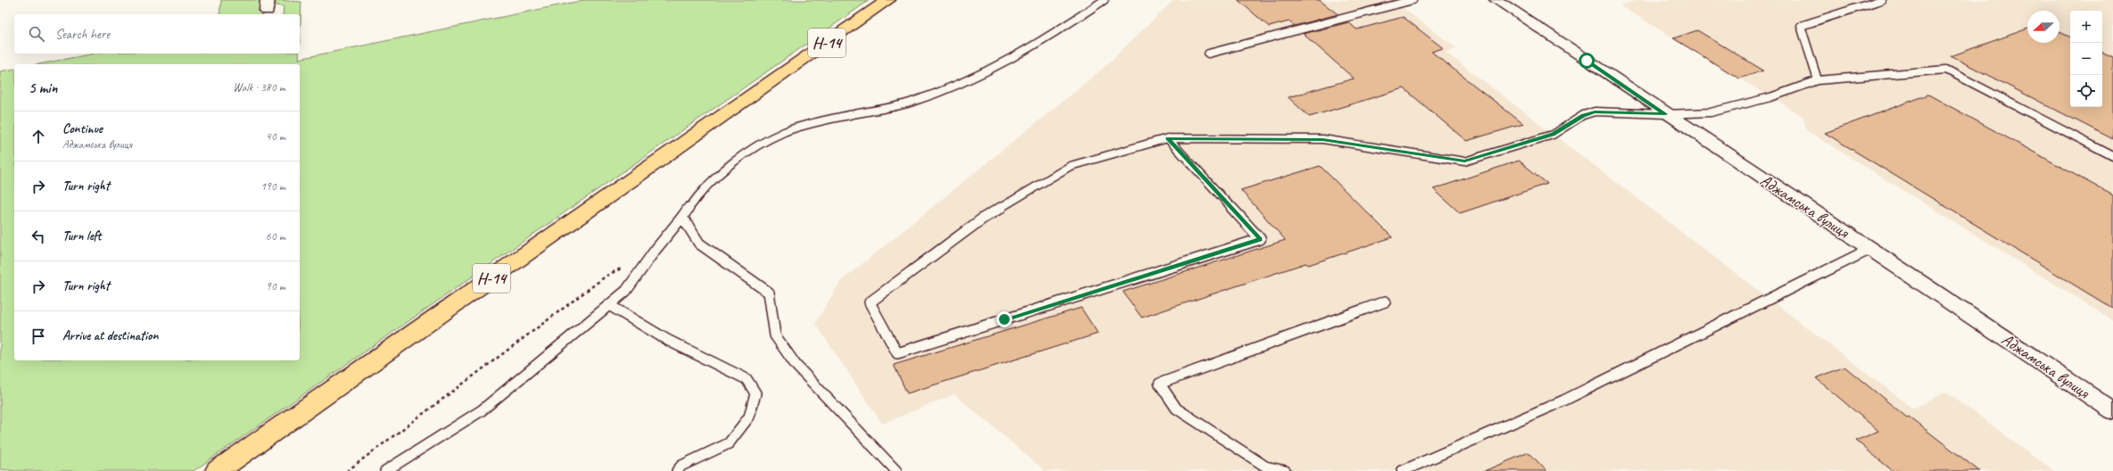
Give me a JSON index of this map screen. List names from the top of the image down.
{
  "streets": {
    "main road": ["Н-14"],
    "street": ["Аджамська вулиця"]
  },
  "north": "left",
  "page": {
    "map_buttons": ["+", "−"],
    "search": "Search here",
    "heading": ["5 min", "Walk · 380 m"],
    "list": [
      ["Continue", "Аджамська вулиця", "40 m"],
      ["Turn right", "190 m"],
      ["Turn left", "60 m"],
      ["Turn right", "90 m"],
      "Arrive at destination"
    ]
  }
}
